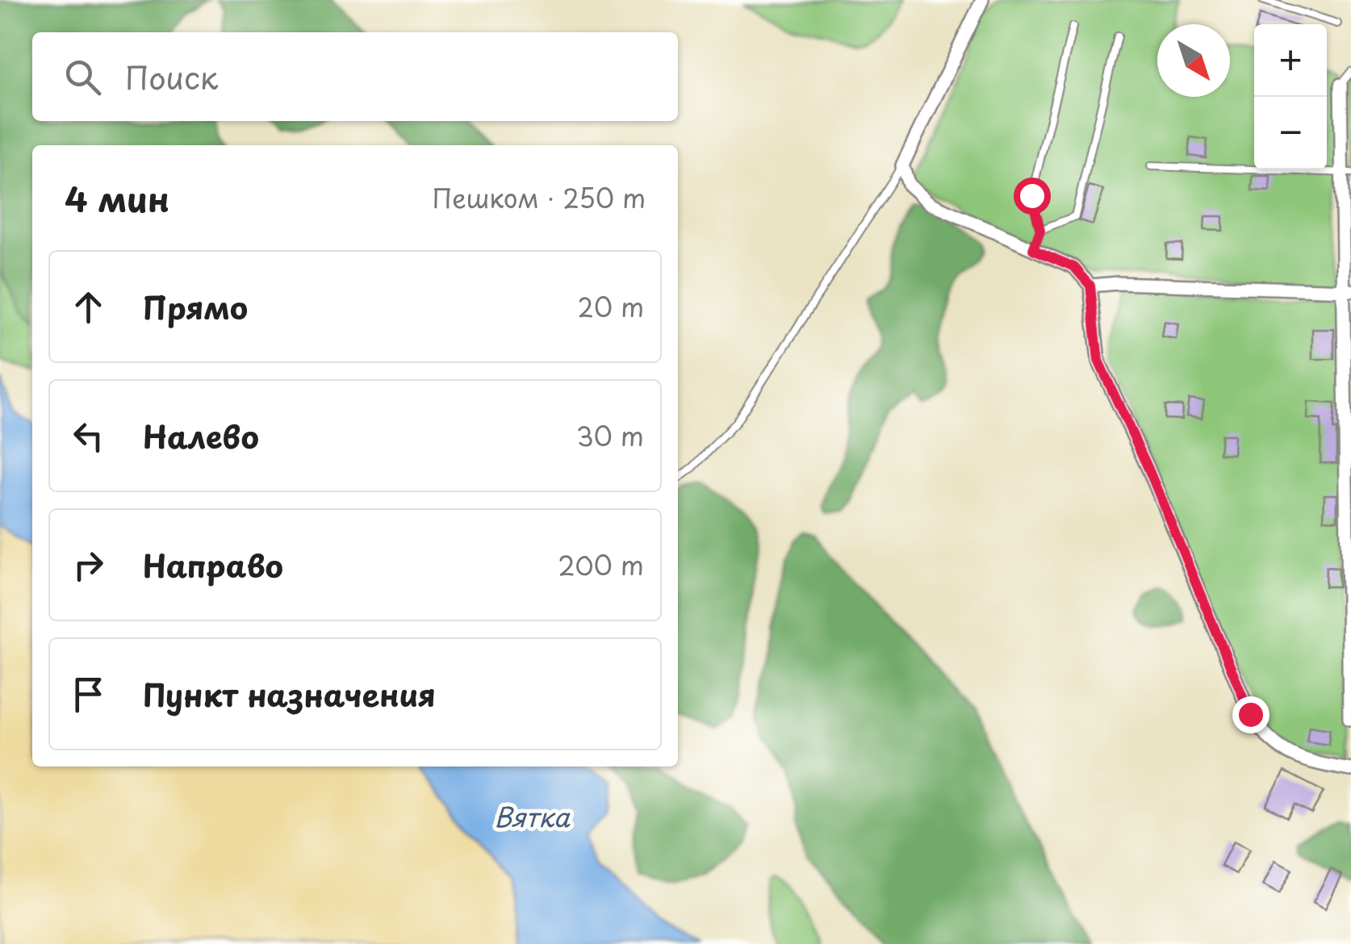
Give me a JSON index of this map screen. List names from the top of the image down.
{
  "water": ["Вятка"],
  "north": "bottom right",
  "page": {
    "map_buttons": ["+", "−"],
    "search": "Поиск",
    "heading": ["4 мин", "Пешком · 250 m"],
    "list": [
      ["Прямо", "20 m"],
      ["Налево", "30 m"],
      ["Направо", "200 m"],
      "Пункт назначения"
    ]
  }
}
